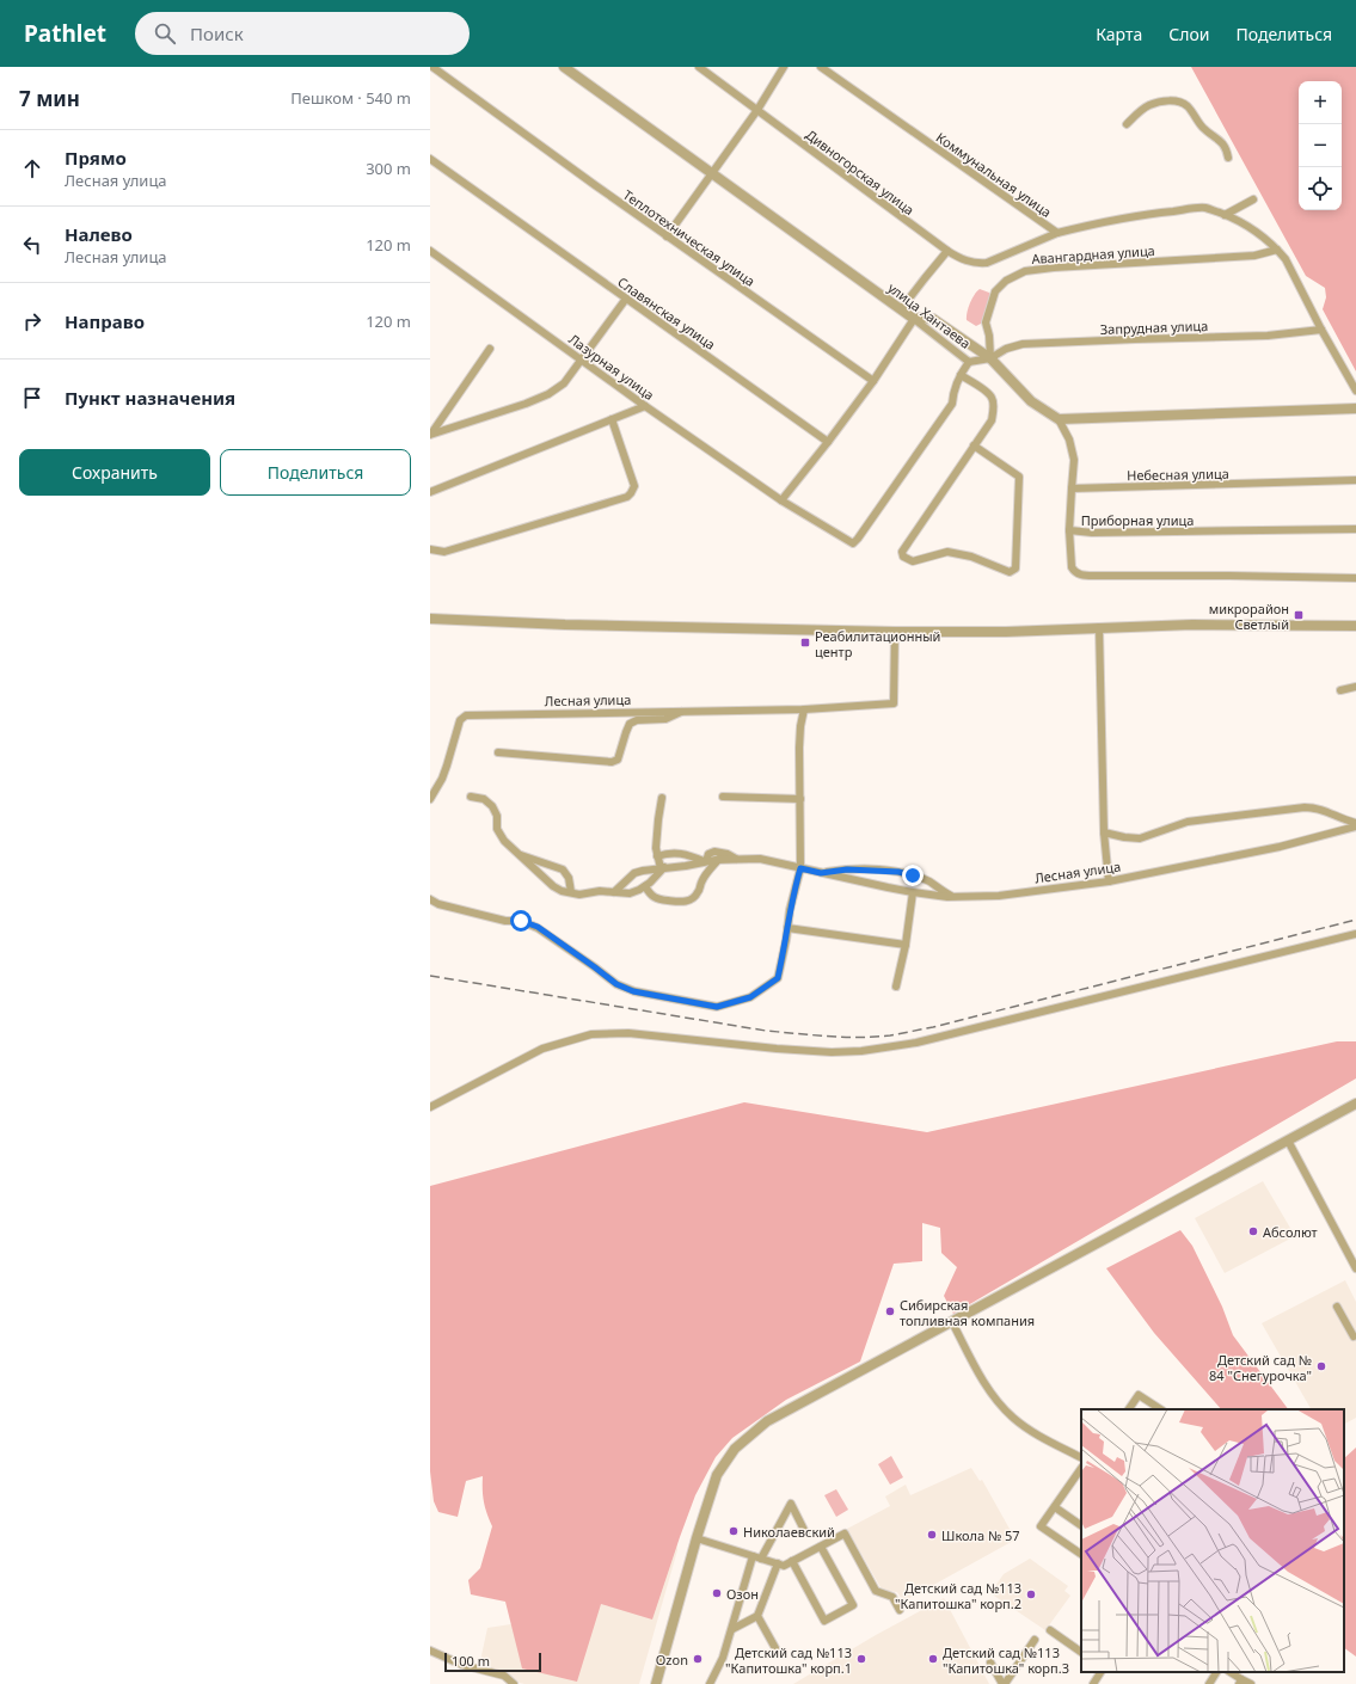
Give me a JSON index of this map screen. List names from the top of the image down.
{
  "streets": {
    "street": [
      "Дивногорская улица",
      "Коммунальная улица",
      "Теплотехническая улица",
      "Авангардная улица",
      "Славянская улица",
      "улица Хантаева",
      "Запрудная улица",
      "Лазурная улица",
      "Небесная улица",
      "Приборная улица",
      "Лесная улица"
    ]
  },
  "crossings": [
    ["Дивногорская улица", "Коммунальная улица"],
    ["Авангардная улица", "улица Хантаева"],
    ["Авангардная улица", "Запрудная улица"],
    ["улица Хантаева", "Запрудная улица"],
    ["улица Хантаева", "Лазурная улица"]
  ],
  "places": {
    "transit": ["микрорайон Светлый", "Реабилитационный центр"],
    "other": [
      "Абсолют",
      "Сибирская топливная компания",
      "Детский сад № 84 \"Снегурочка\"",
      "Николаевский",
      "Школа № 57",
      "Озон",
      "Детский сад №113 \"Капитошка\" корп.2",
      "Ozon",
      "Детский сад №113 \"Капитошка\" корп.1",
      "Детский сад №113 \"Капитошка\" корп.3"
    ]
  },
  "scale_bar": "100 m",
  "page": {
    "header": "Pathlet",
    "search": "Поиск",
    "nav": ["Карта", "Слои", "Поделиться"],
    "heading": ["7 мин", "Пешком · 540 m"],
    "map_buttons": ["+", "−"],
    "list": [
      ["Прямо", "Лесная улица", "300 m"],
      ["Налево", "Лесная улица", "120 m"],
      ["Направо", "120 m"],
      "Пункт назначения"
    ],
    "buttons": ["Сохранить", "Поделиться"],
    "scale": "100 m"
  }
}
